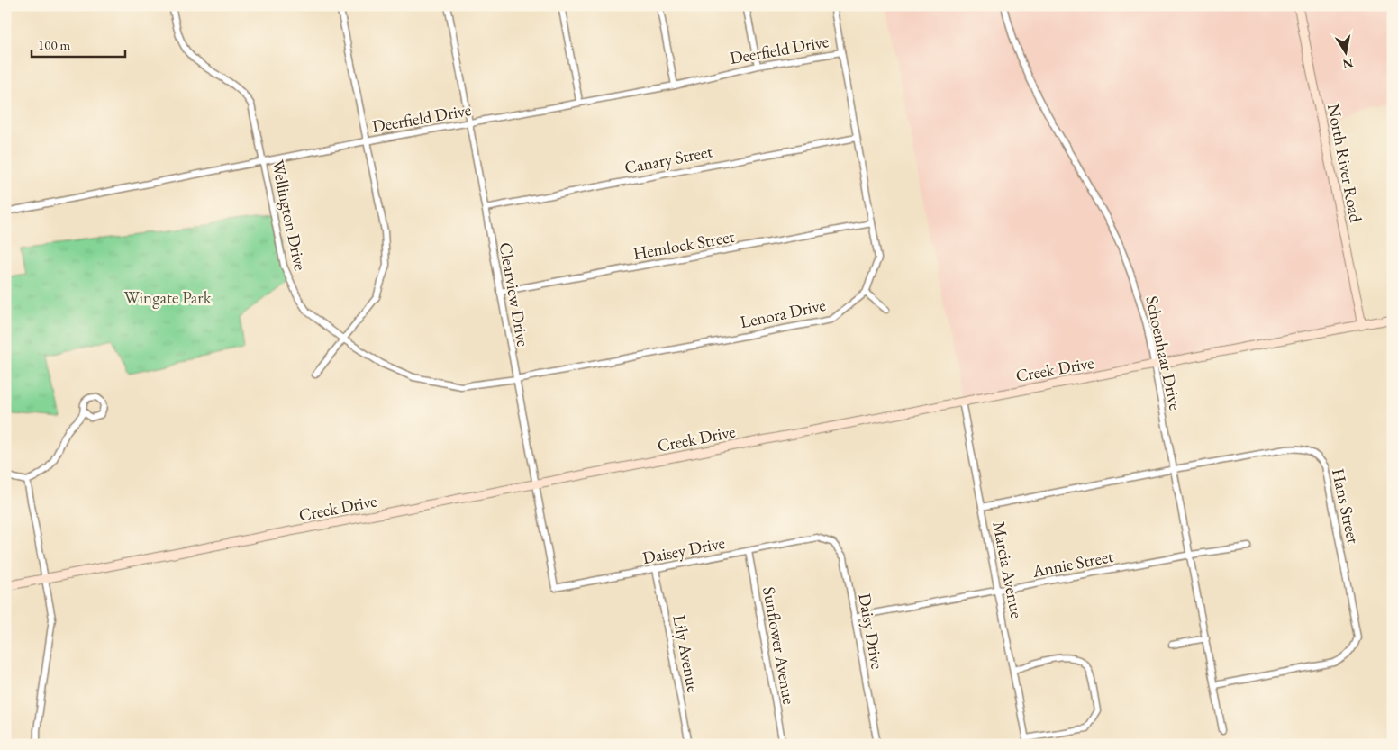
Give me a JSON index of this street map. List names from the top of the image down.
{
  "streets": {
    "street": [
      "Deerfield Drive",
      "Canary Street",
      "North River Road",
      "Wellington Drive",
      "Hemlock Street",
      "Clearview Drive",
      "Lenora Drive",
      "Schoenhaar Drive",
      "Creek Drive",
      "Hans Street",
      "Daisey Drive",
      "Annie Street",
      "Marcia Avenue",
      "Daisy Drive",
      "Sunflower Avenue",
      "Lily Avenue"
    ]
  },
  "crossings": [
    ["Deerfield Drive", "Wellington Drive"],
    ["Deerfield Drive", "Clearview Drive"],
    ["Canary Street", "Clearview Drive"],
    ["North River Road", "Creek Drive"],
    ["Wellington Drive", "Clearview Drive"],
    ["Wellington Drive", "Lenora Drive"],
    ["Hemlock Street", "Clearview Drive"],
    ["Clearview Drive", "Lenora Drive"],
    ["Clearview Drive", "Creek Drive"],
    ["Clearview Drive", "Daisey Drive"],
    ["Schoenhaar Drive", "Creek Drive"],
    ["Schoenhaar Drive", "Hans Street"],
    ["Schoenhaar Drive", "Annie Street"],
    ["Creek Drive", "Marcia Avenue"],
    ["Hans Street", "Marcia Avenue"],
    ["Daisey Drive", "Daisy Drive"],
    ["Daisey Drive", "Sunflower Avenue"],
    ["Daisey Drive", "Lily Avenue"],
    ["Annie Street", "Marcia Avenue"],
    ["Annie Street", "Daisy Drive"]
  ],
  "parks": ["Wingate Park"],
  "scale_bar": "100 m",
  "north": "bottom"
}
